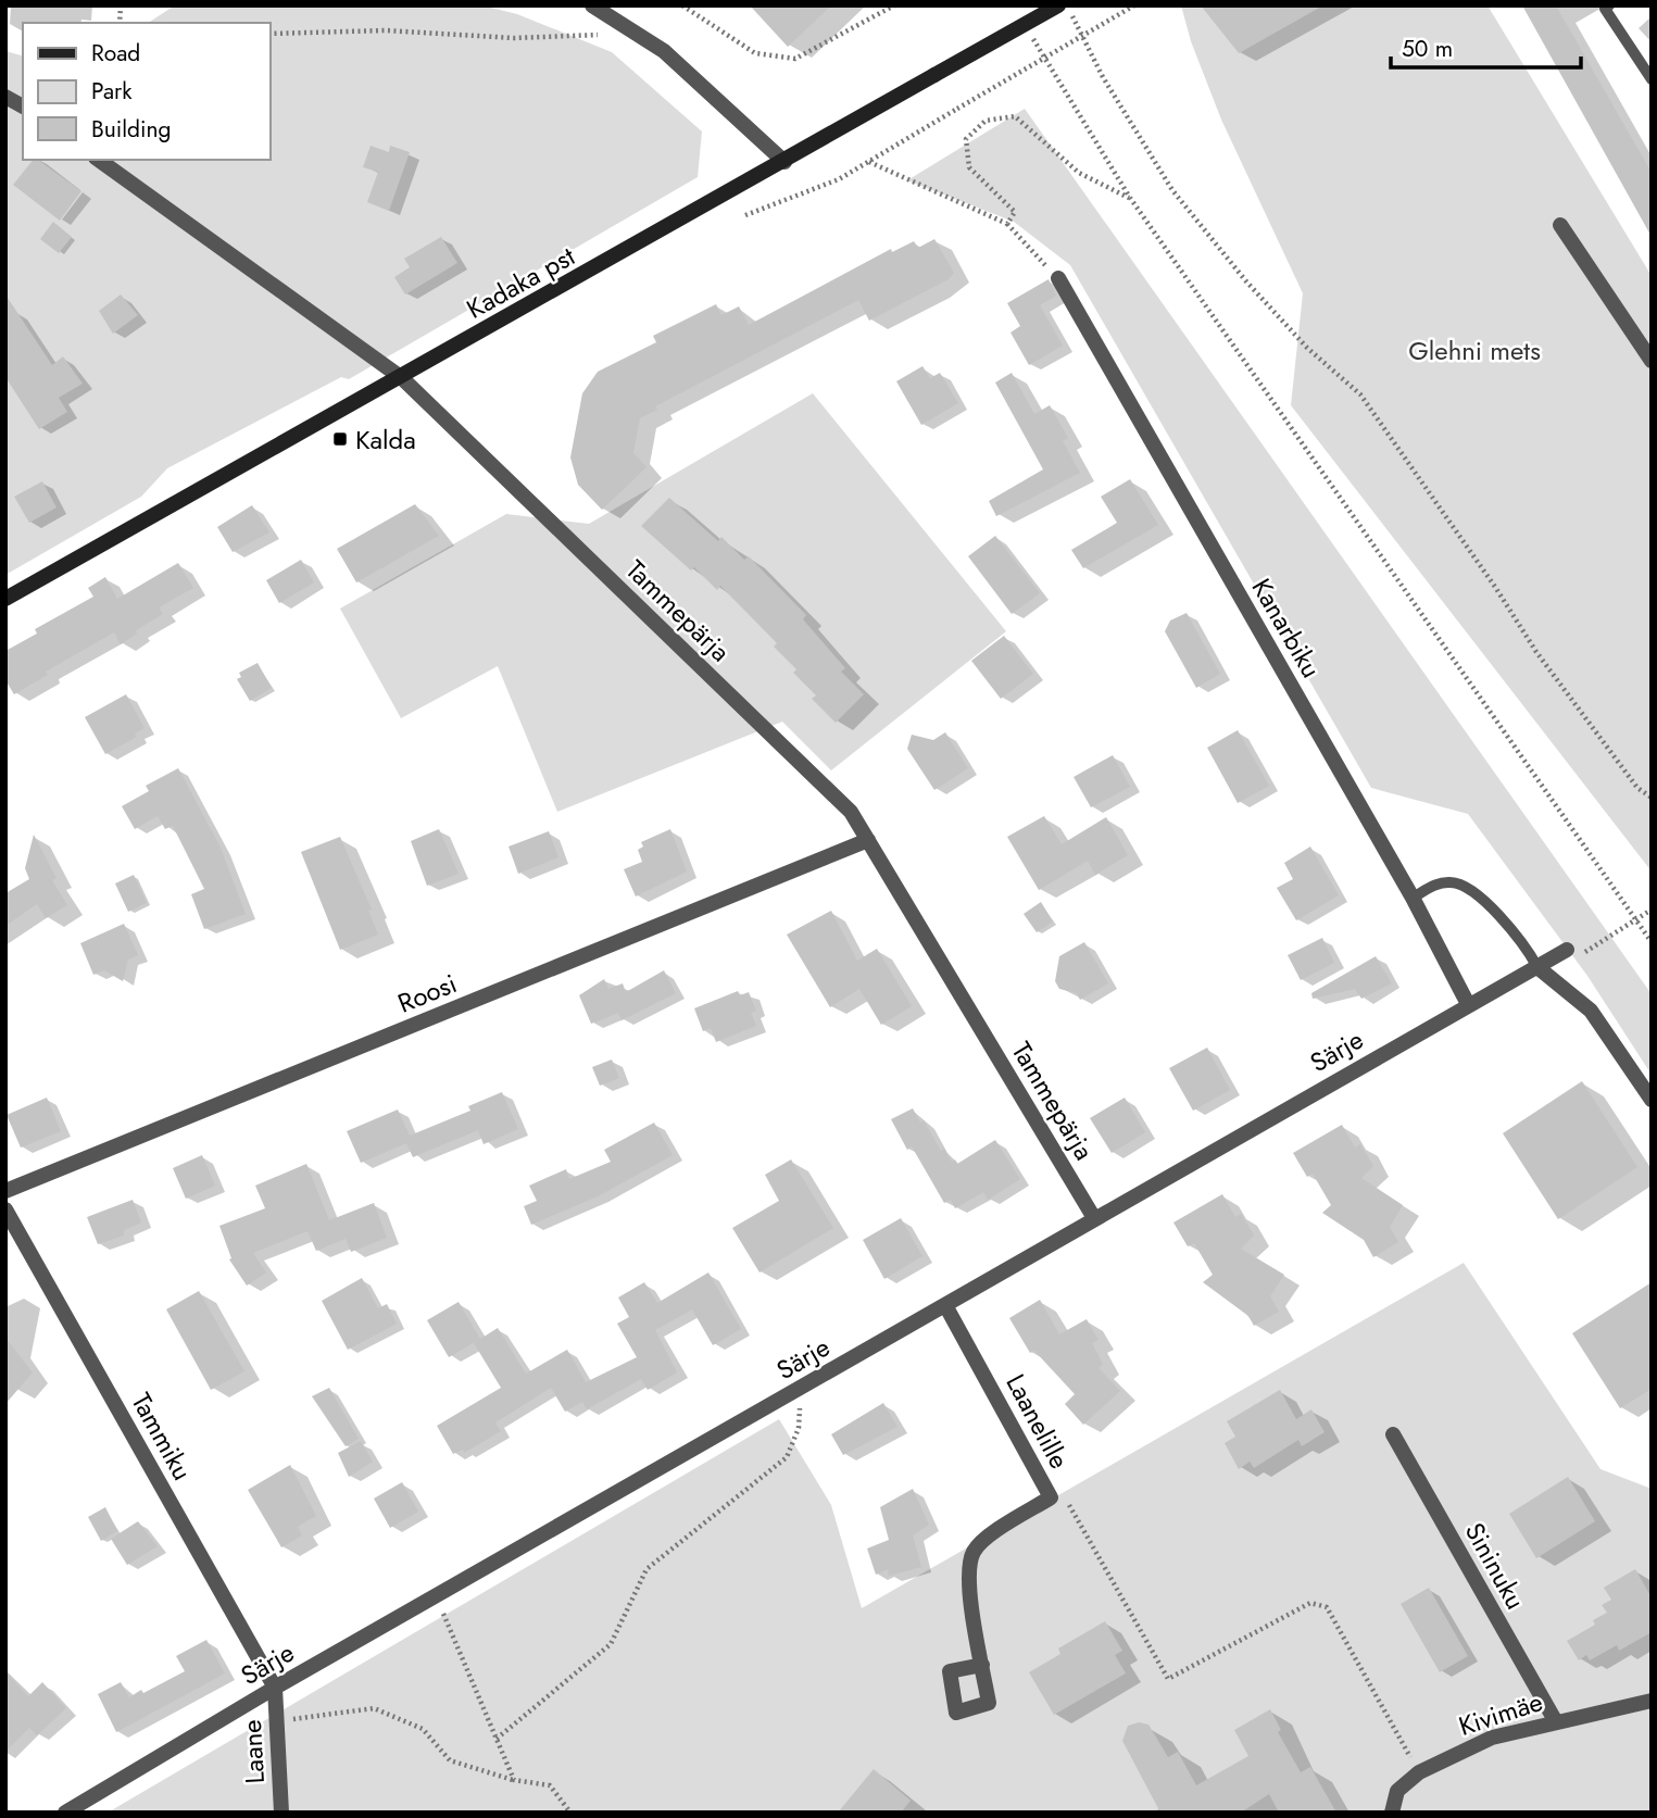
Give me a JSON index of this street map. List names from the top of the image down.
{
  "streets": {
    "main road": ["Kadaka pst"],
    "street": [
      "Tammepärja",
      "Kanarbiku",
      "Roosi",
      "Särje",
      "Laanelille",
      "Tammiku",
      "Sininuku",
      "Kivimäe",
      "Laane"
    ]
  },
  "crossings": [
    ["Kadaka pst", "Tammepärja"],
    ["Tammepärja", "Roosi"],
    ["Tammepärja", "Särje"],
    ["Kanarbiku", "Särje"],
    ["Särje", "Laanelille"],
    ["Särje", "Tammiku"],
    ["Särje", "Laane"],
    ["Tammiku", "Laane"],
    ["Sininuku", "Kivimäe"]
  ],
  "parks": ["Glehni mets"],
  "places": {
    "transit": ["Kalda"]
  },
  "legend": ["Road", "Park", "Building"],
  "scale_bar": "50 m"
}
